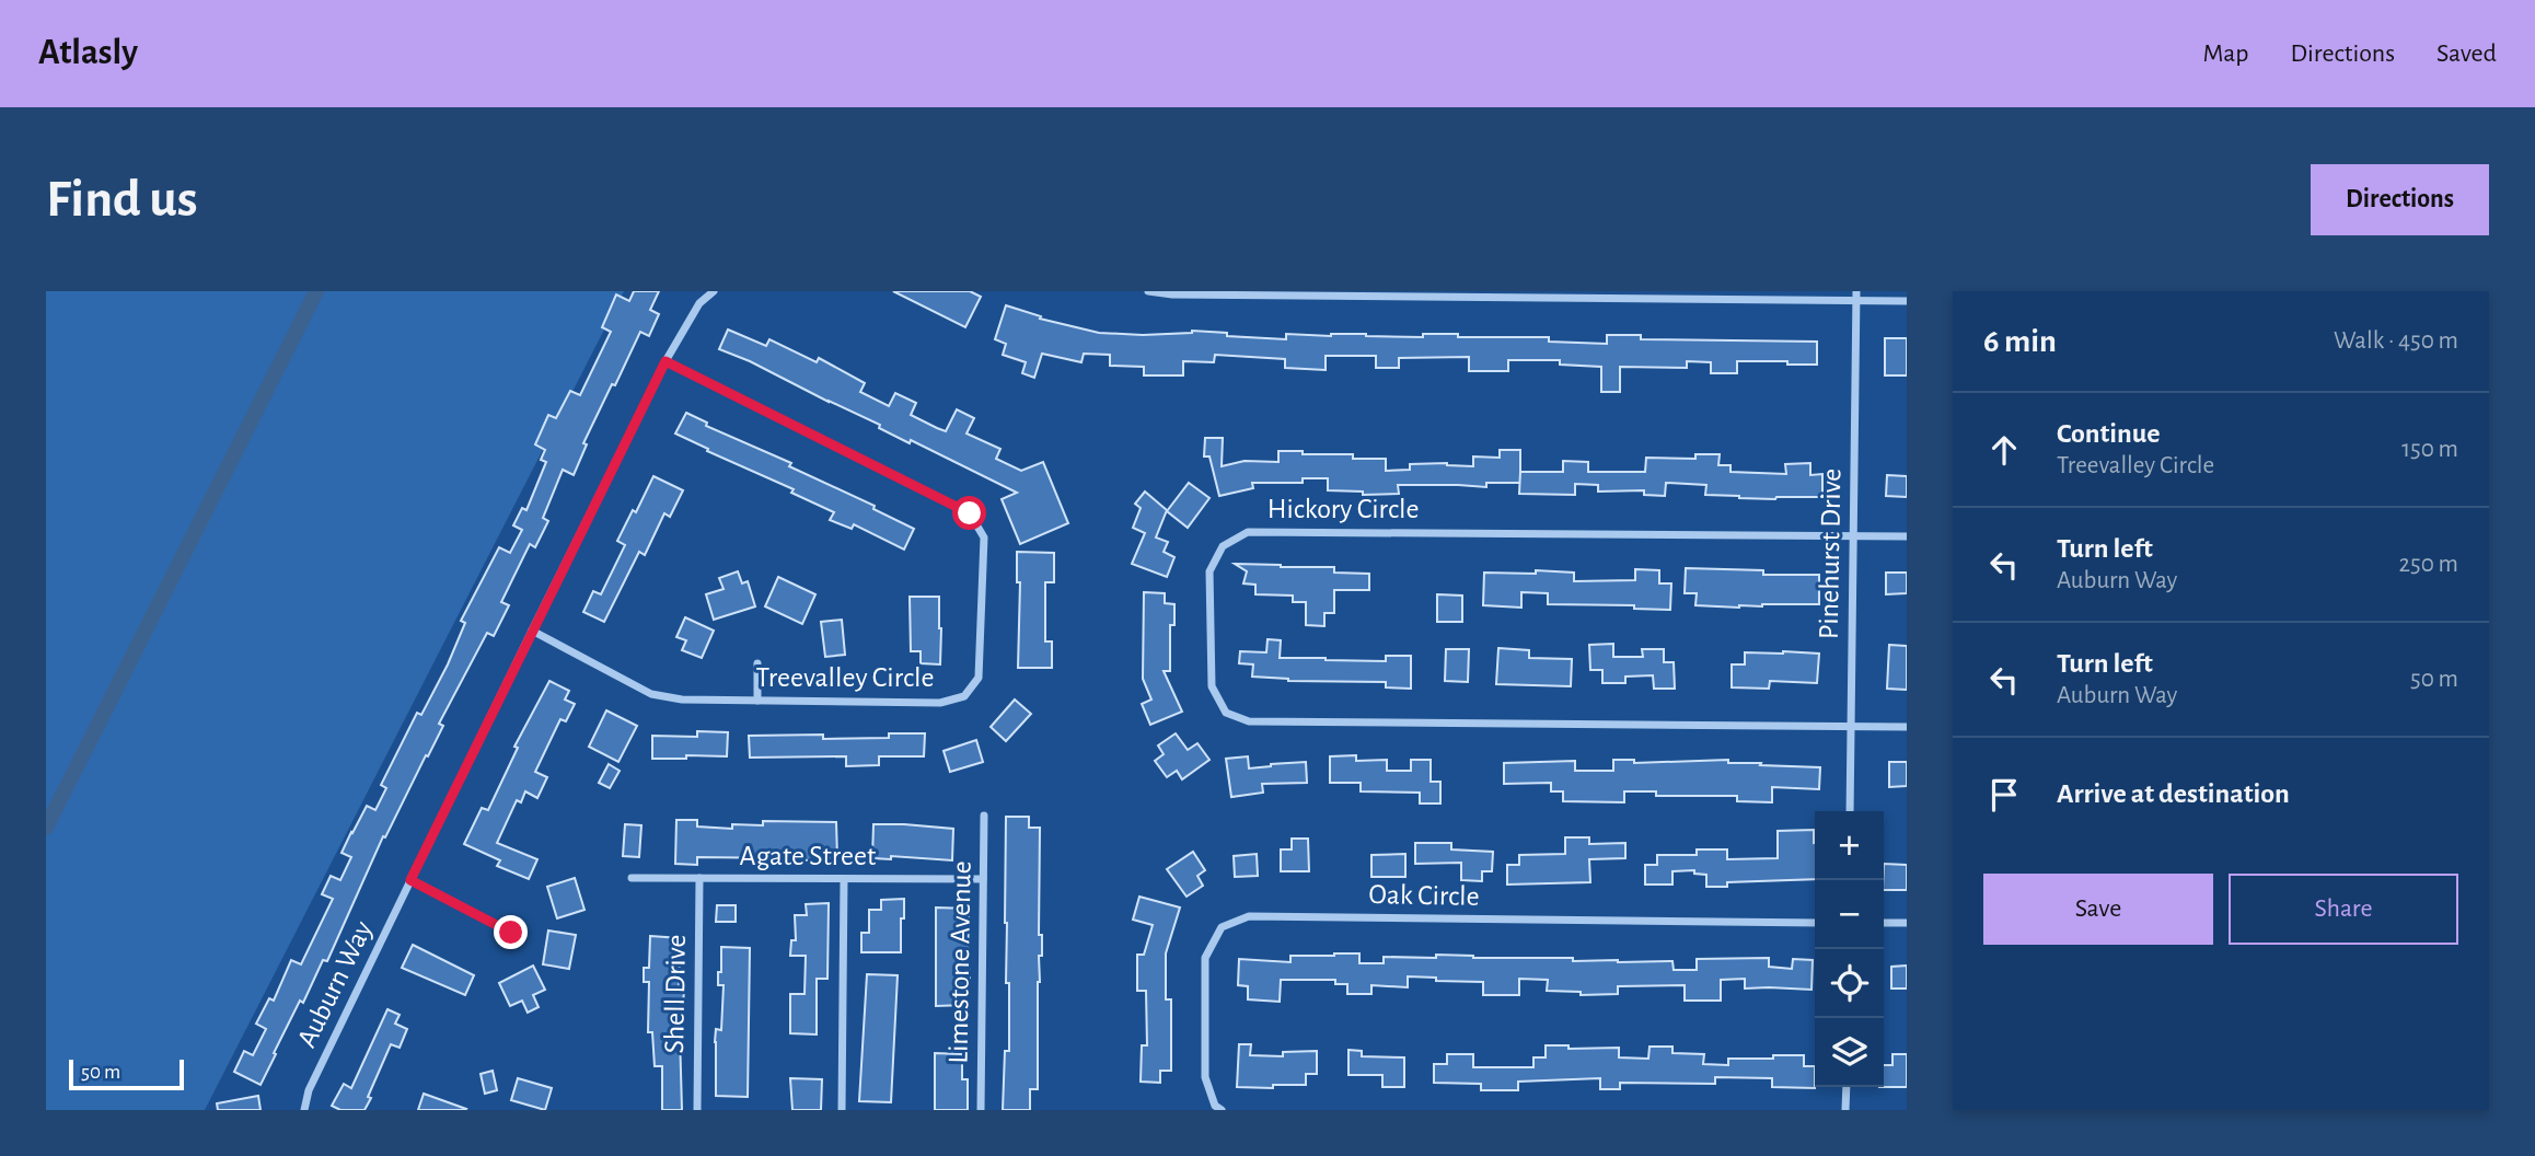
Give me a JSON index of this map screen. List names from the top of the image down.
{
  "streets": {
    "street": [
      "Hickory Circle",
      "Pinehurst Drive",
      "Treevalley Circle",
      "Agate Street",
      "Oak Circle",
      "Limestone Avenue",
      "Auburn Way",
      "Shell Drive"
    ]
  },
  "crossings": [
    ["Hickory Circle", "Pinehurst Drive"],
    ["Treevalley Circle", "Auburn Way"],
    ["Agate Street", "Limestone Avenue"],
    ["Agate Street", "Shell Drive"]
  ],
  "scale_bar": "50 m",
  "page": {
    "header": "Atlasly",
    "nav": ["Map", "Directions", "Saved"],
    "buttons": [
      "Directions",
      ["Save", "Share"]
    ],
    "title": "Find us",
    "heading": ["6 min", "Walk · 450 m"],
    "list": [
      ["Continue", "Treevalley Circle", "150 m"],
      ["Turn left", "Auburn Way", "250 m"],
      ["Turn left", "Auburn Way", "50 m"],
      "Arrive at destination"
    ],
    "map_buttons": ["+", "−"],
    "scale": "50 m"
  }
}
